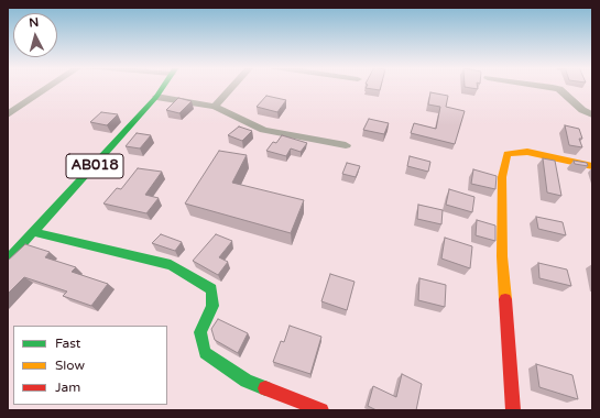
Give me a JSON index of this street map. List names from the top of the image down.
{
  "streets": {
    "street": ["AB018"]
  },
  "legend": ["Fast", "Slow", "Jam"],
  "north": "top"
}
